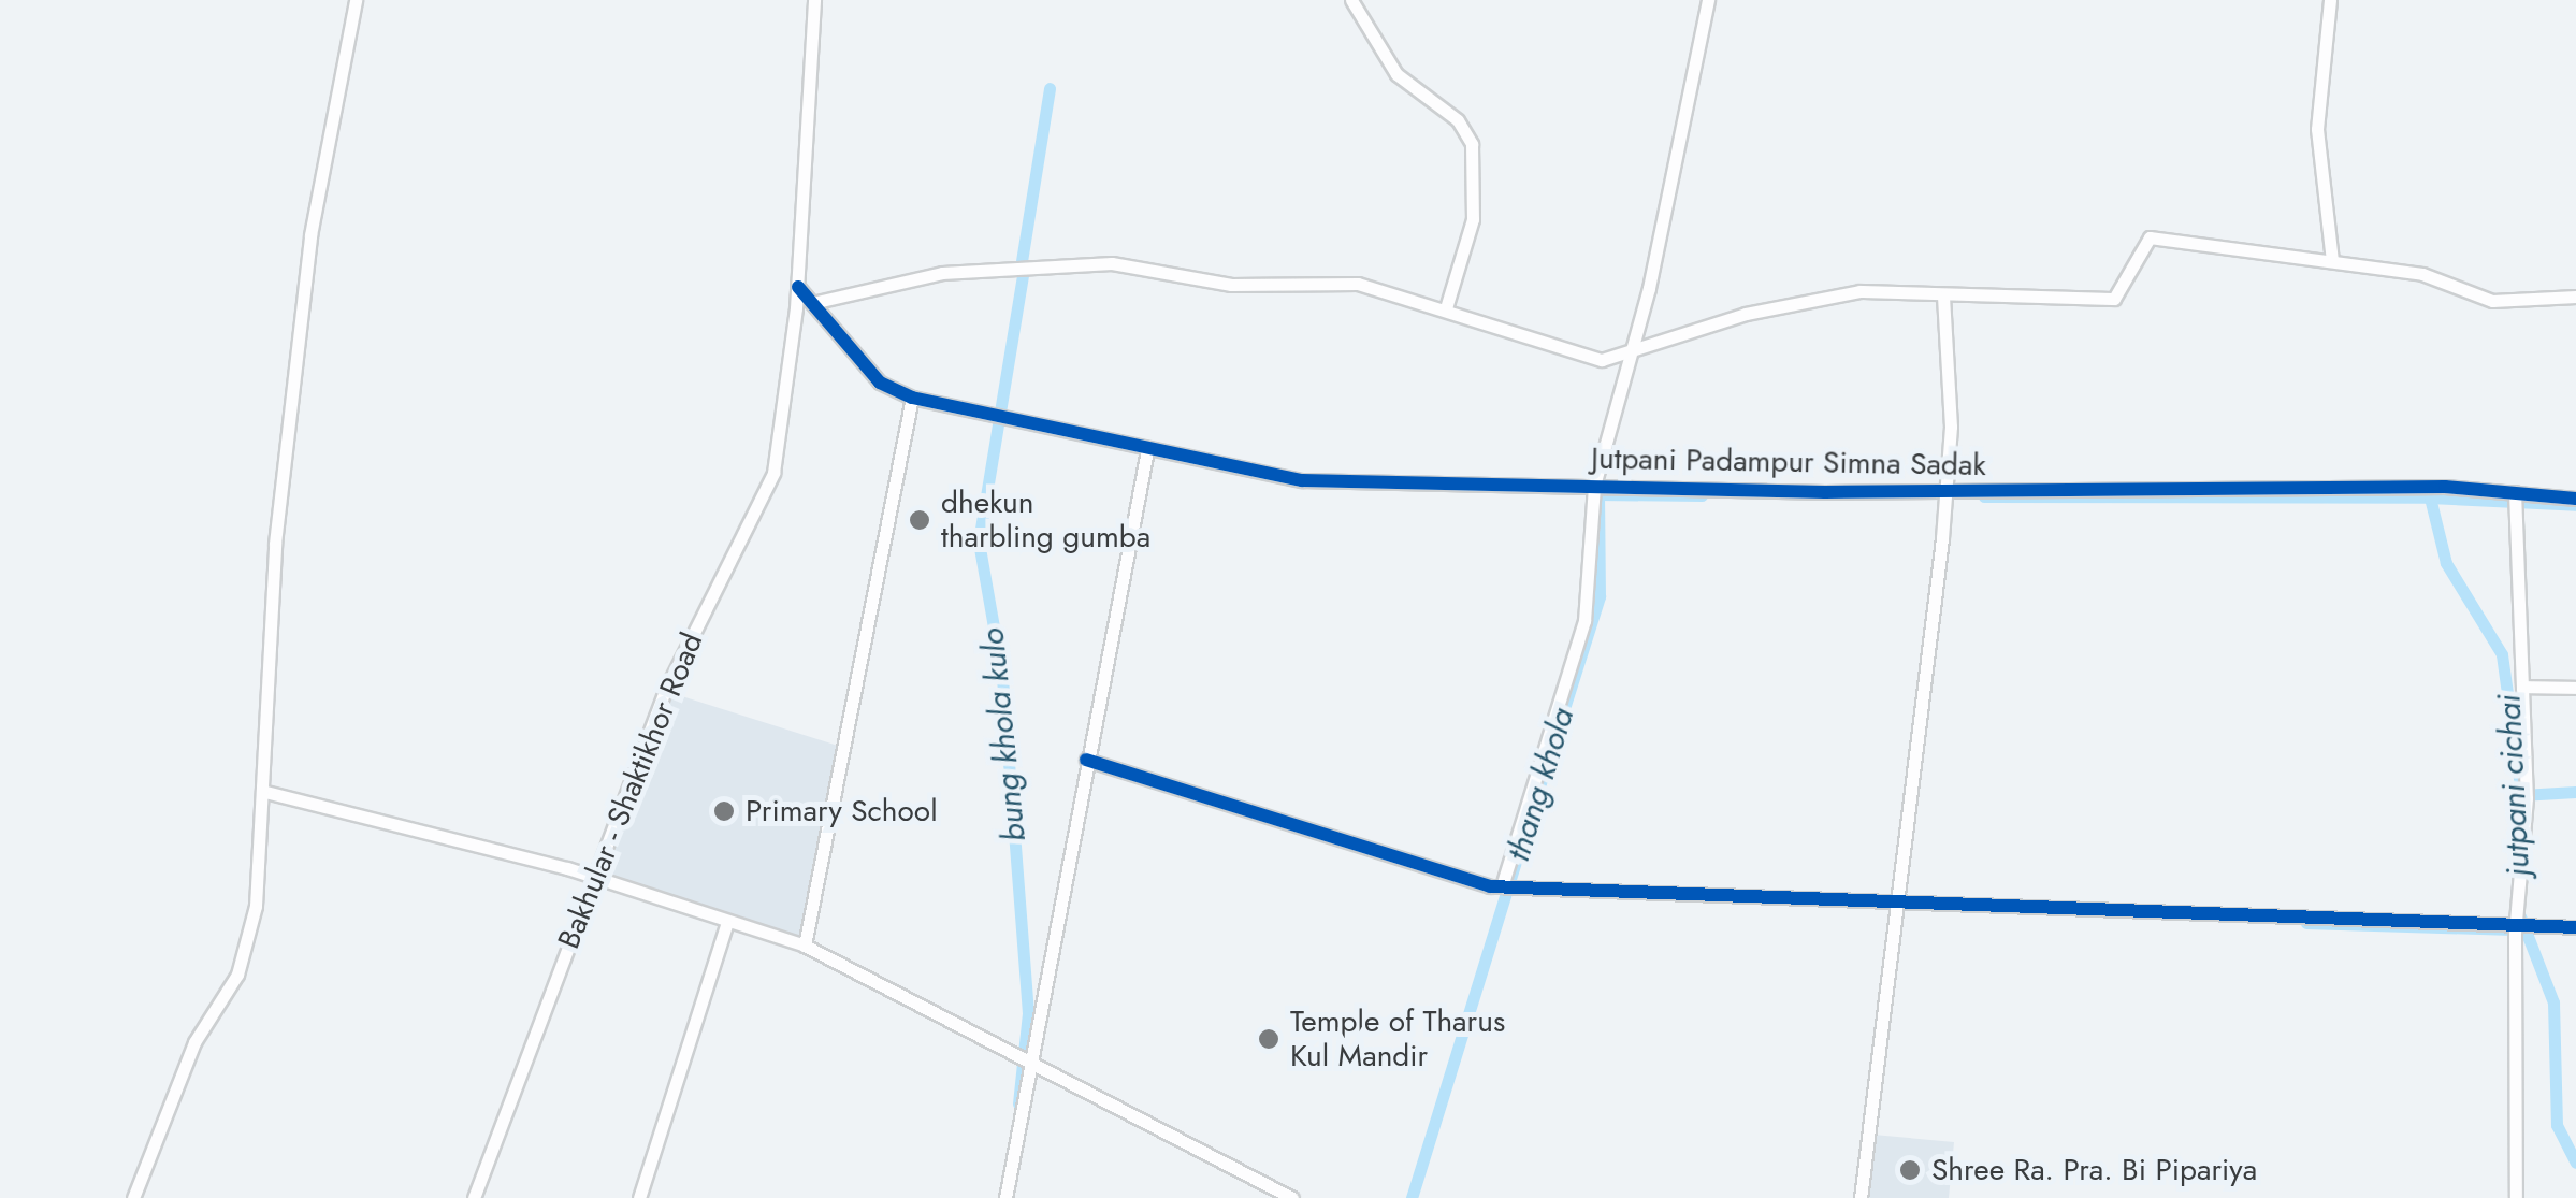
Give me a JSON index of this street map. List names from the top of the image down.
{
  "streets": {
    "street": ["Jutpani Padampur Simna Sadak", "Bakhular - Shaktikhor Road"]
  },
  "crossings": [
    ["Jutpani Padampur Simna Sadak", "Bakhular - Shaktikhor Road"]
  ],
  "water": ["bung khola kulo", "thang khola", "jutpani cichai"],
  "places": [
    "dhekun tharbling gumba",
    "Primary School",
    "Temple of Tharus Kul Mandir",
    "Shree Ra. Pra. Bi Pipariya"
  ]
}
